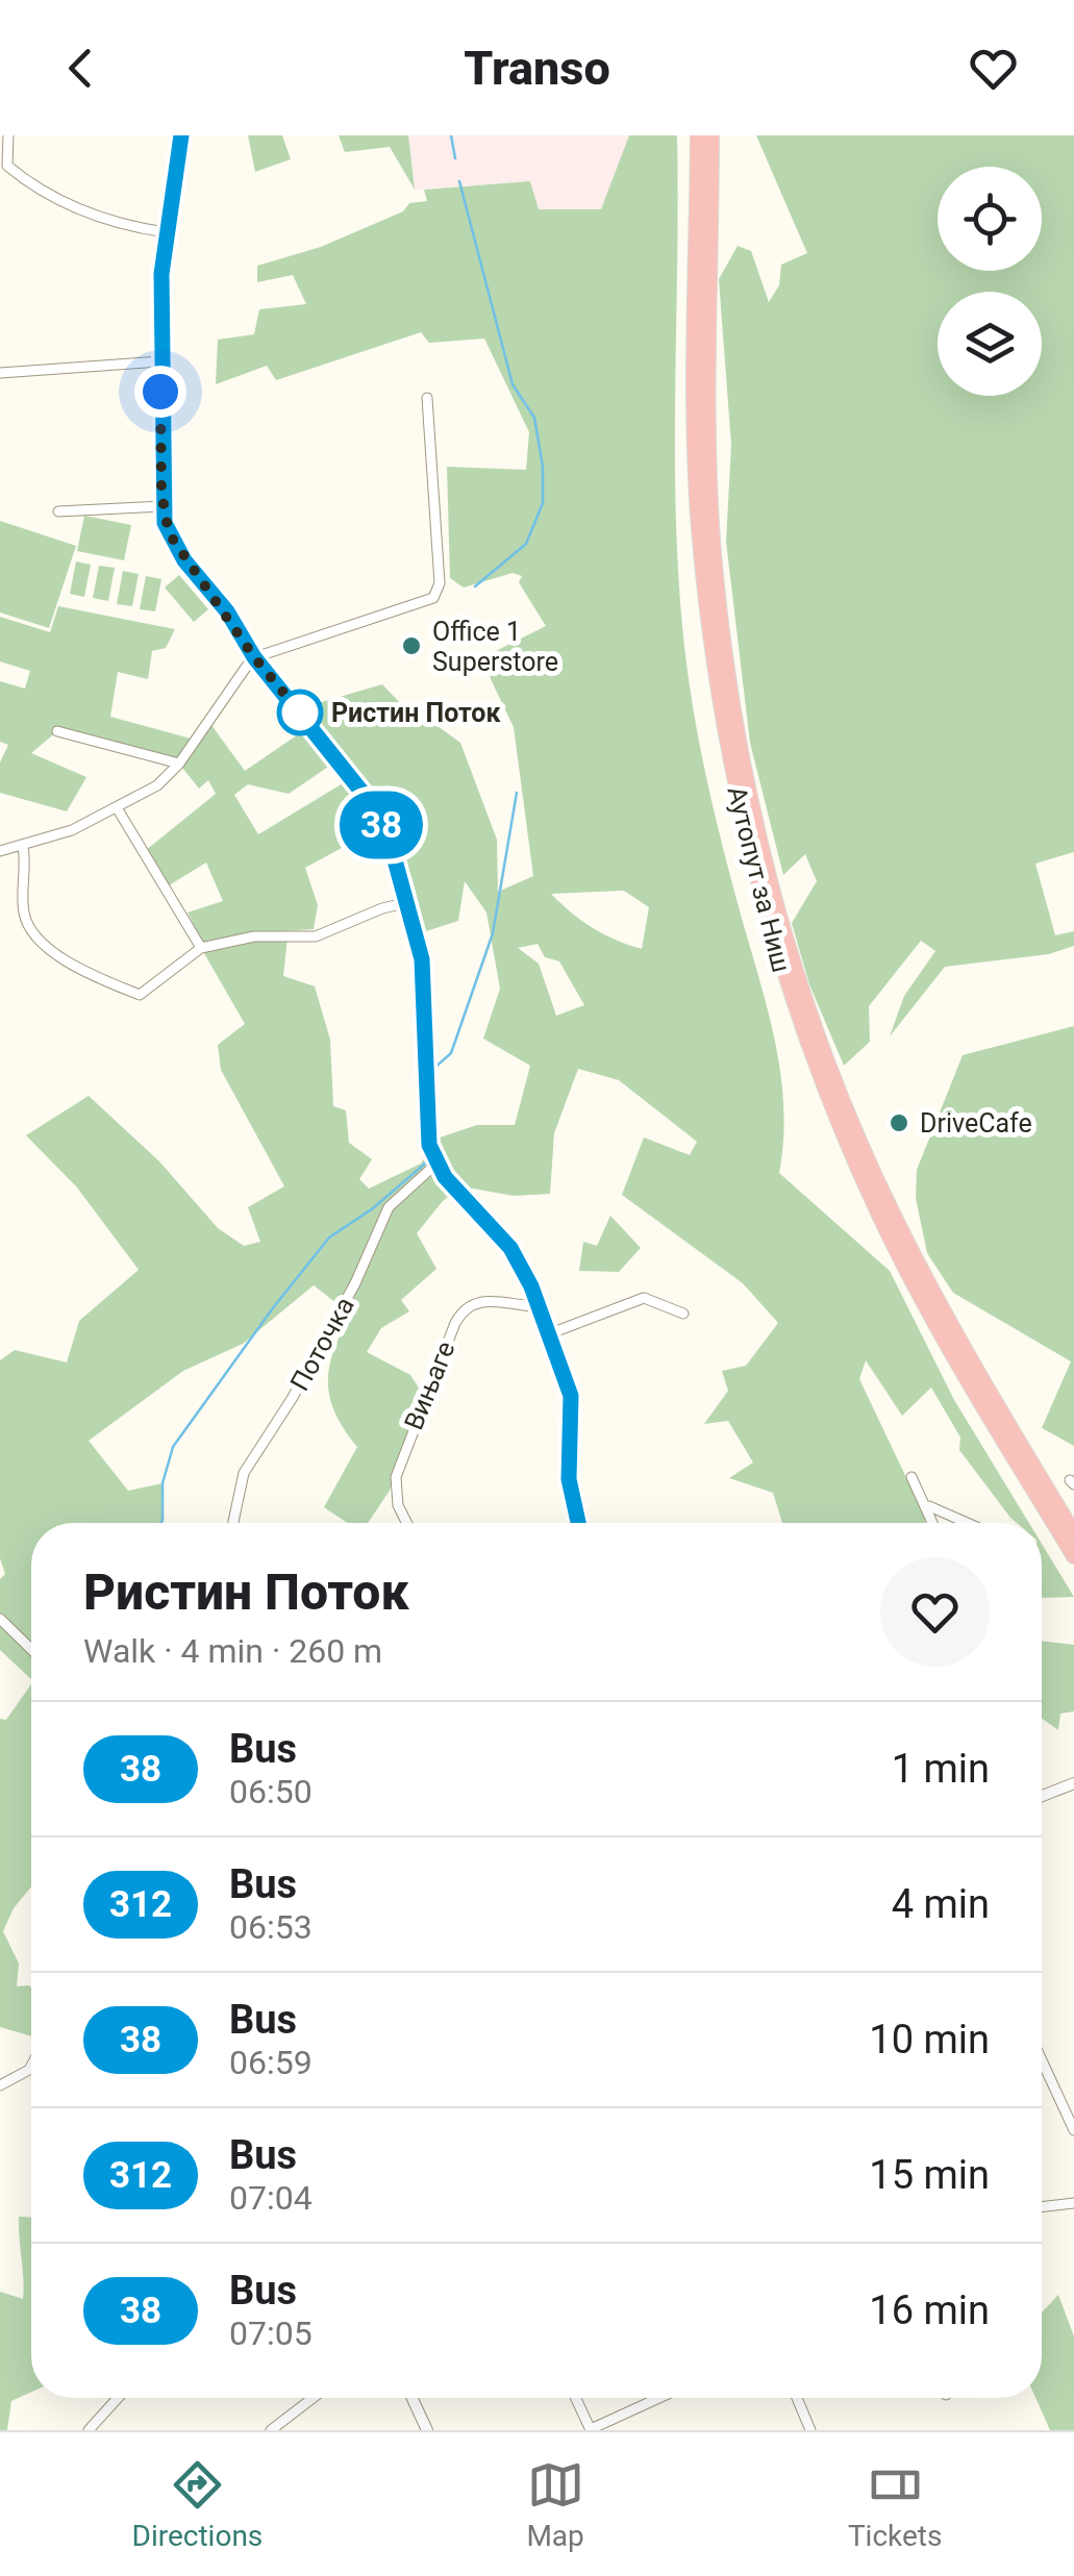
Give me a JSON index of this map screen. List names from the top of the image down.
{
  "streets": {
    "highway": ["Аутопут за Ниш"],
    "street": ["Поточка", "Вињаге"]
  },
  "places": ["Office 1 Superstore", "Ристин Поток", "DriveCafe"],
  "lines": ["bus line 38"],
  "page": {
    "header": "Transo",
    "on_map": "38",
    "heading": ["Ристин Поток", "Walk · 4 min · 260 m"],
    "list": [
      {
        "mark": "38",
        "name": "Bus",
        "note": "06:50",
        "value": "1 min"
      },
      {
        "mark": "312",
        "name": "Bus",
        "note": "06:53",
        "value": "4 min"
      },
      {
        "mark": "38",
        "name": "Bus",
        "note": "06:59",
        "value": "10 min"
      },
      {
        "mark": "312",
        "name": "Bus",
        "note": "07:04",
        "value": "15 min"
      },
      {
        "mark": "38",
        "name": "Bus",
        "note": "07:05",
        "value": "16 min"
      }
    ],
    "tabs": ["Directions", "Map", "Tickets"]
  }
}
